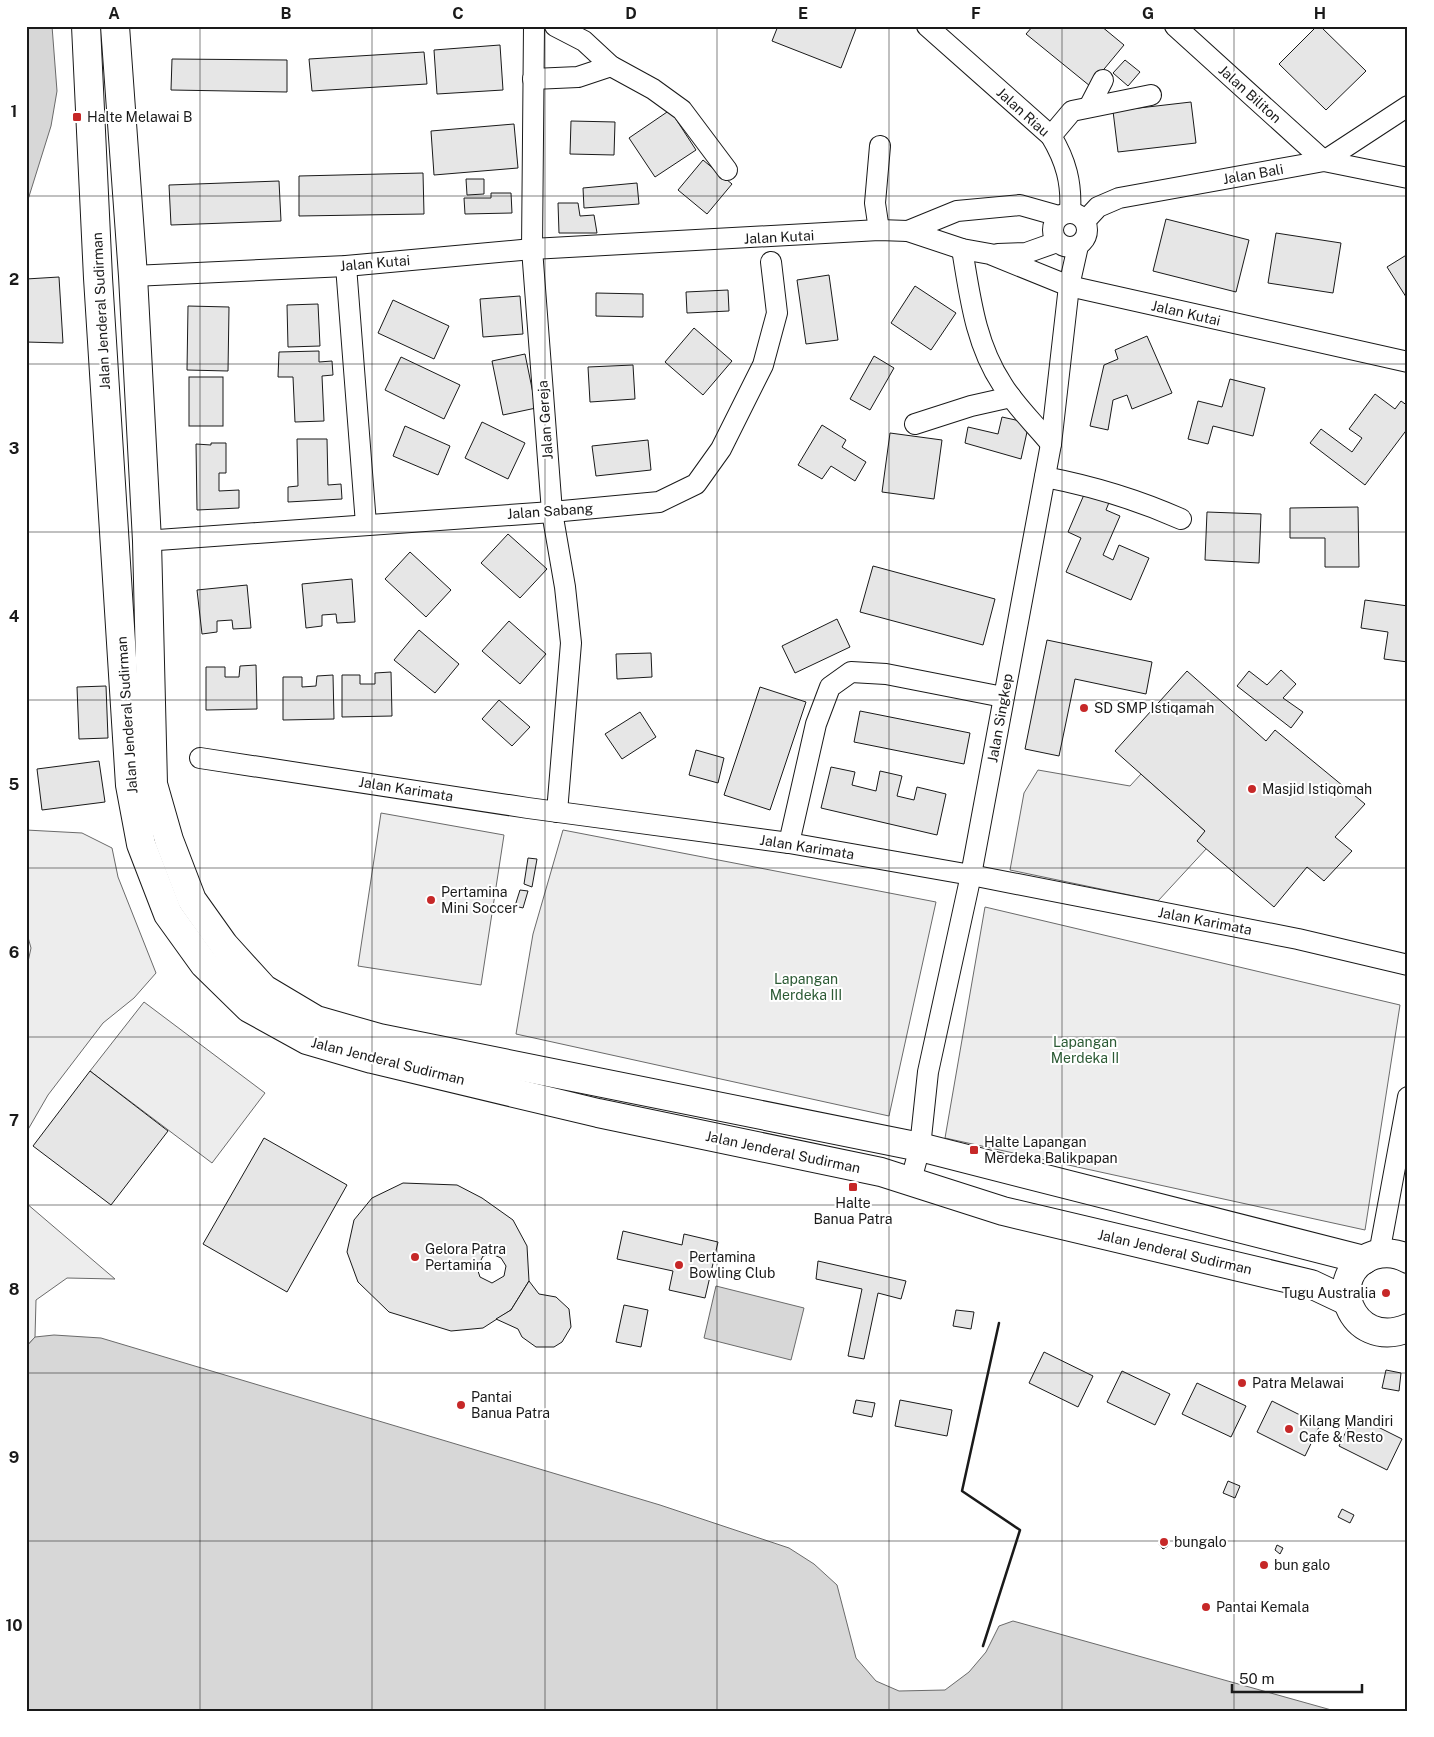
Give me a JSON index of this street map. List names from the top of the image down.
{
  "streets": {
    "highway": ["Jalan Jenderal Sudirman"],
    "street": [
      "Jalan Biliton",
      "Jalan Riau",
      "Jalan Bali",
      "Jalan Kutai",
      "Jalan Gereja",
      "Jalan Sabang",
      "Jalan Singkep",
      "Jalan Karimata"
    ]
  },
  "crossings": [
    ["Jalan Biliton", "Jalan Bali"],
    ["Jalan Kutai", "Jalan Jenderal Sudirman"],
    ["Jalan Kutai", "Jalan Gereja"],
    ["Jalan Kutai", "Jalan Singkep"],
    ["Jalan Jenderal Sudirman", "Jalan Singkep"],
    ["Jalan Gereja", "Jalan Sabang"],
    ["Jalan Gereja", "Jalan Karimata"],
    ["Jalan Singkep", "Jalan Karimata"]
  ],
  "parks": ["Lapangan Merdeka III", "Lapangan Merdeka II"],
  "places": {
    "transit": ["Halte Melawai B", "Halte Lapangan Merdeka Balikpapan", "Halte Banua Patra"],
    "other": [
      "SD SMP Istiqamah",
      "Masjid Istiqomah",
      "Pertamina Mini Soccer",
      "Gelora Patra Pertamina",
      "Pertamina Bowling Club",
      "Tugu Australia",
      "Patra Melawai",
      "Pantai Banua Patra",
      "Kilang Mandiri Cafe & Resto",
      "bungalo",
      "bun galo",
      "Pantai Kemala"
    ]
  },
  "scale_bar": "50 m",
  "grid": {
    "columns": [
      "A",
      "B",
      "C",
      "D",
      "E",
      "F",
      "G",
      "H"
    ],
    "rows": [
      "1",
      "2",
      "3",
      "4",
      "5",
      "6",
      "7",
      "8",
      "9",
      "10"
    ]
  }
}
